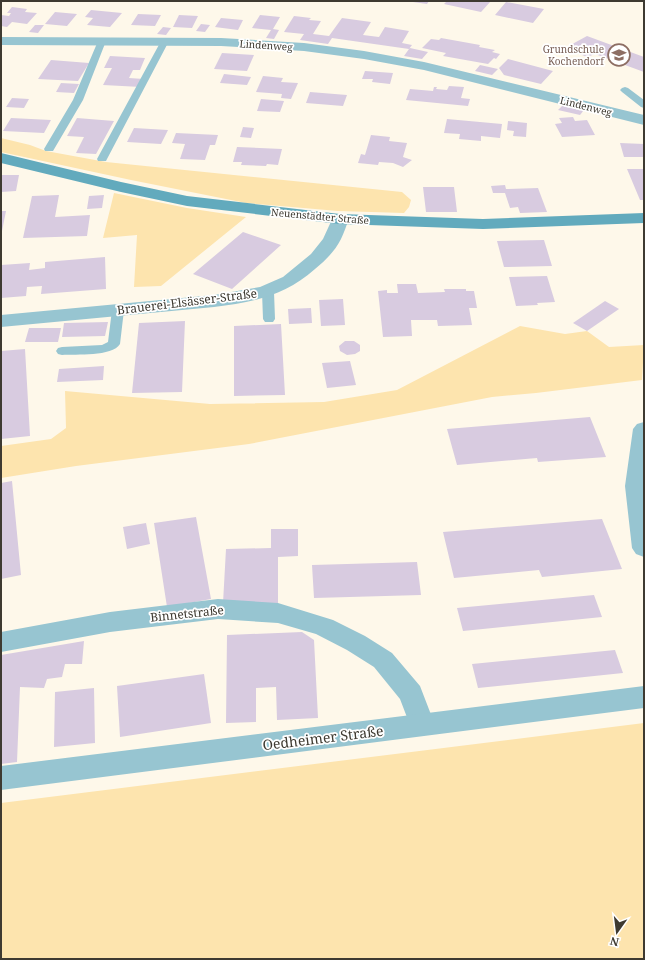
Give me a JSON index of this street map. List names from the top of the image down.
{
  "streets": {
    "main road": ["Neuenstädter Straße"],
    "street": [
      "Lindenweg",
      "Brauerei-Elsässer-Straße",
      "Binnetstraße",
      "Oedheimer Straße"
    ]
  },
  "crossings": [
    ["Neuenstädter Straße", "Brauerei-Elsässer-Straße"],
    ["Binnetstraße", "Oedheimer Straße"]
  ],
  "places": {
    "school or university": ["Grundschule Kochendorf"]
  },
  "north": "bottom"
}
